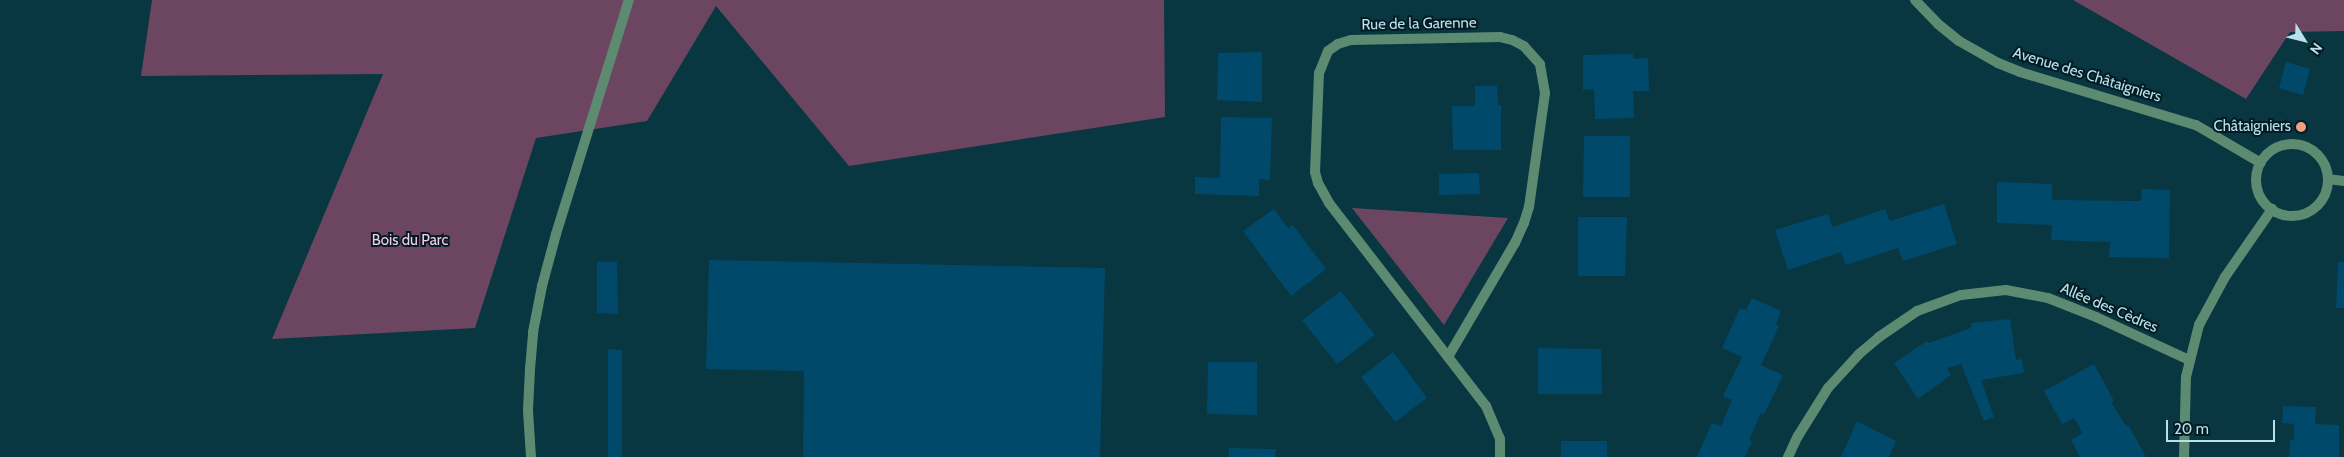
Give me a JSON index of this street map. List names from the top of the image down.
{
  "streets": {
    "street": ["Rue de la Garenne", "Avenue des Châtaigniers", "Allée des Cèdres"]
  },
  "parks": ["Bois du Parc"],
  "places": ["Châtaigniers"],
  "scale_bar": "20 m",
  "north": "bottom right"
}
